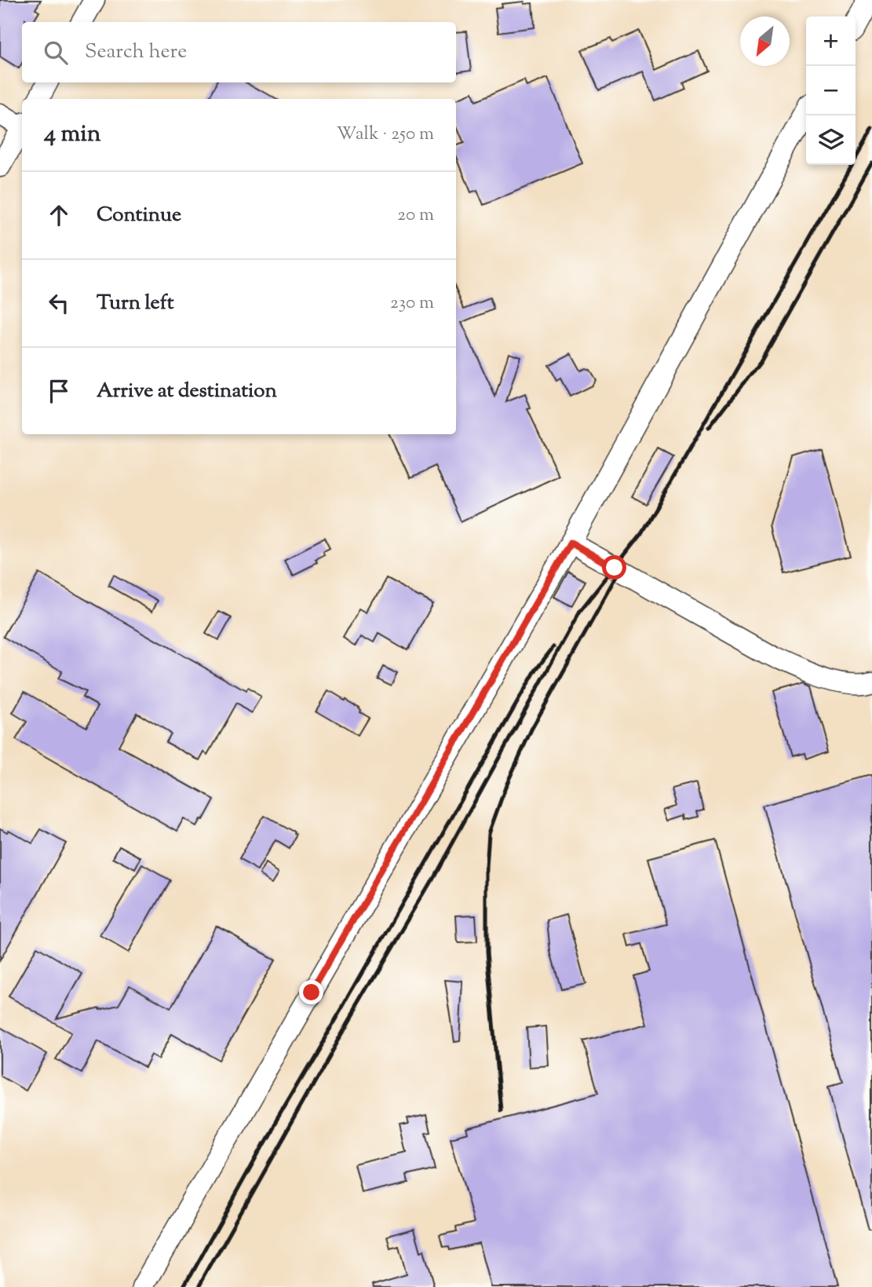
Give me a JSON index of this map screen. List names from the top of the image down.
{
  "north": "bottom left",
  "page": {
    "map_buttons": ["+", "−"],
    "search": "Search here",
    "heading": ["4 min", "Walk · 250 m"],
    "list": [
      ["Continue", "20 m"],
      ["Turn left", "230 m"],
      "Arrive at destination"
    ]
  }
}
